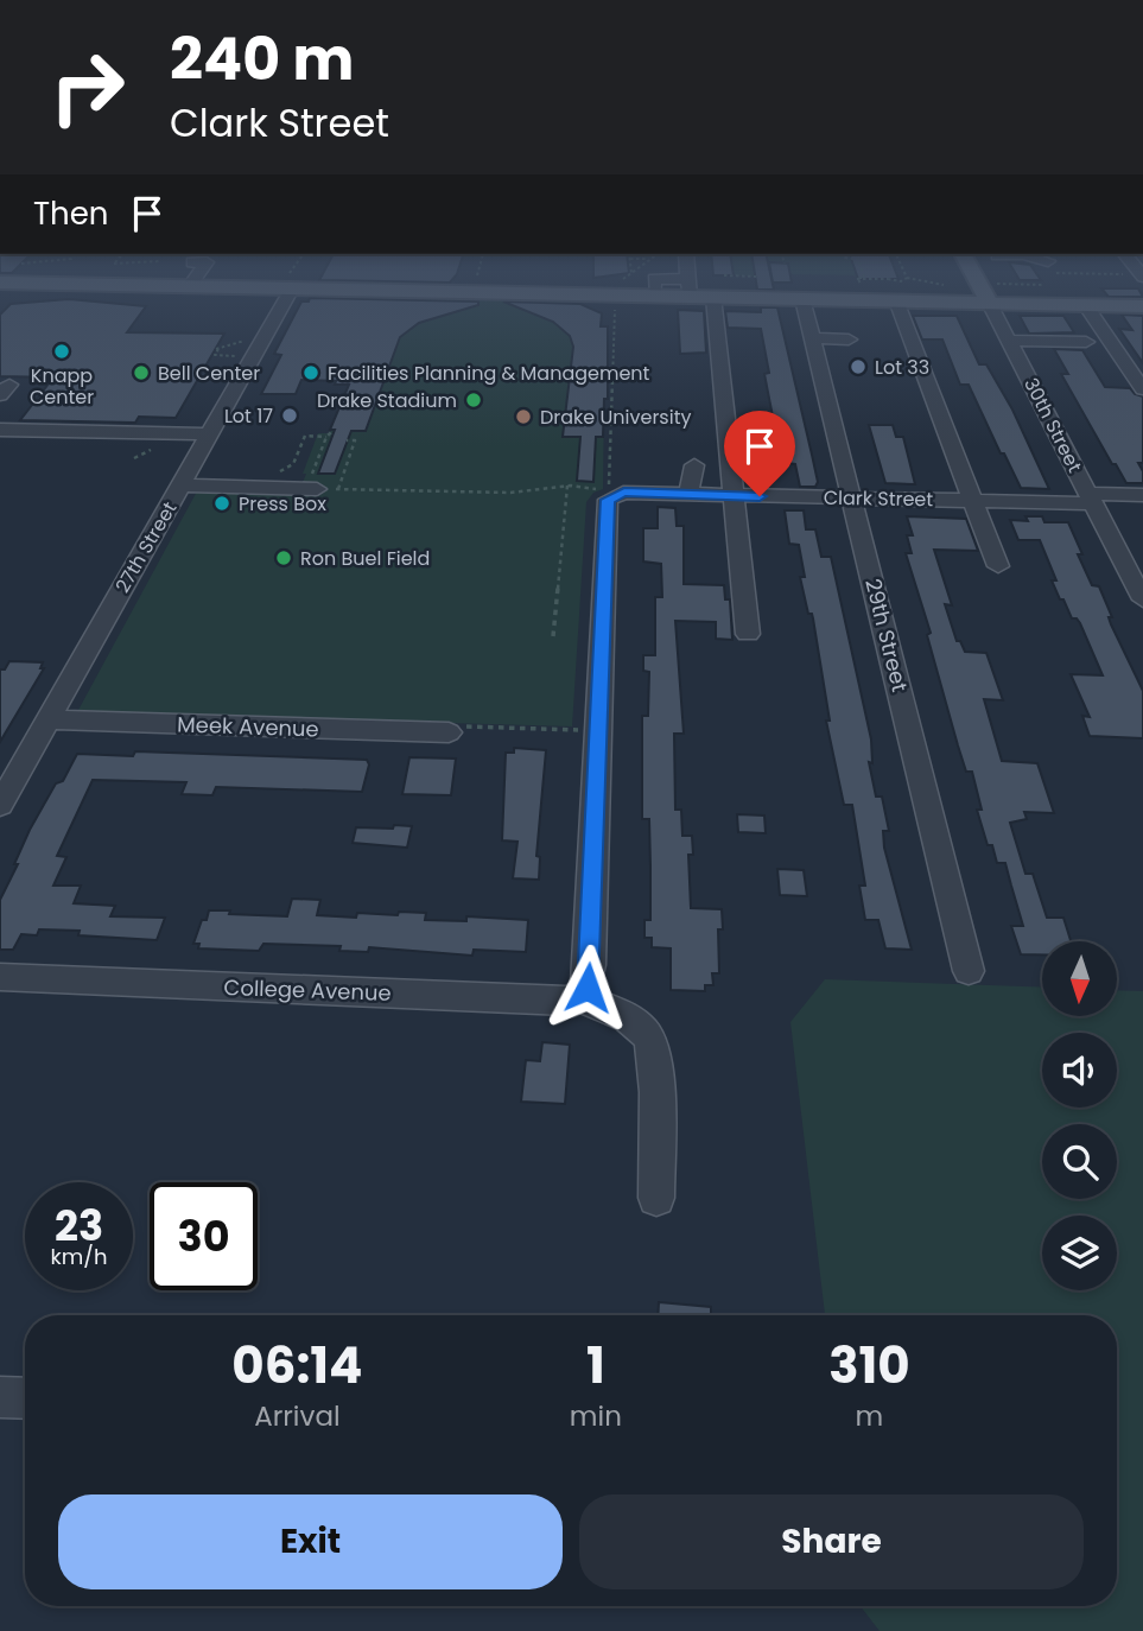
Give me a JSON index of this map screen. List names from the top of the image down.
{
  "streets": {
    "street": [
      "30th Street",
      "Clark Street",
      "27th Street",
      "29th Street",
      "Meek Avenue",
      "College Avenue"
    ]
  },
  "crossings": [
    ["30th Street", "Clark Street"],
    ["Clark Street", "29th Street"],
    ["27th Street", "Meek Avenue"]
  ],
  "places": [
    "Knapp Center",
    "Lot 33",
    "Bell Center",
    "Facilities Planning & Management",
    "Drake Stadium",
    "Lot 17",
    "Drake University",
    "Press Box",
    "Ron Buel Field"
  ],
  "north": "bottom",
  "page": {
    "turn": ["240 m", "Clark Street"],
    "then": "Then",
    "speed": "23 km/h",
    "limit": "30",
    "eta": [
      "06:14",
      "Arrival",
      "1",
      "min",
      "310",
      "m"
    ],
    "buttons": ["Exit", "Share"]
  }
}
